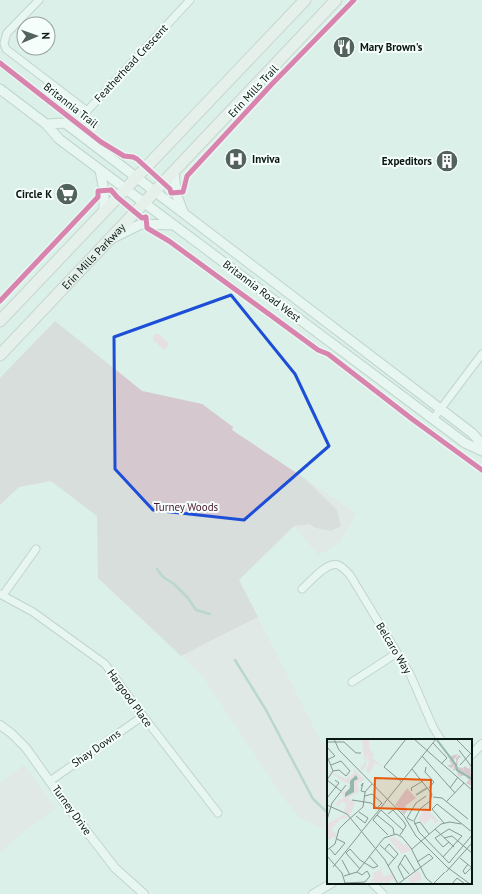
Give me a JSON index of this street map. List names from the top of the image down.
{
  "streets": {
    "main road": ["Erin Mills Parkway", "Britannia Road West"],
    "street": [
      "Featherhead Crescent",
      "Belcaro Way",
      "Hargood Place",
      "Shay Downs",
      "Turney Drive"
    ],
    "cycle path": ["Erin Mills Trail"]
  },
  "crossings": [
    ["Erin Mills Parkway", "Britannia Road West"],
    ["Hargood Place", "Shay Downs"],
    ["Shay Downs", "Turney Drive"]
  ],
  "parks": ["Turney Woods"],
  "places": {
    "restaurant": ["Mary Brown's"],
    "hospital": ["Inviva"],
    "building": ["Expeditors"],
    "supermarket": ["Circle K"]
  },
  "north": "right"
}
